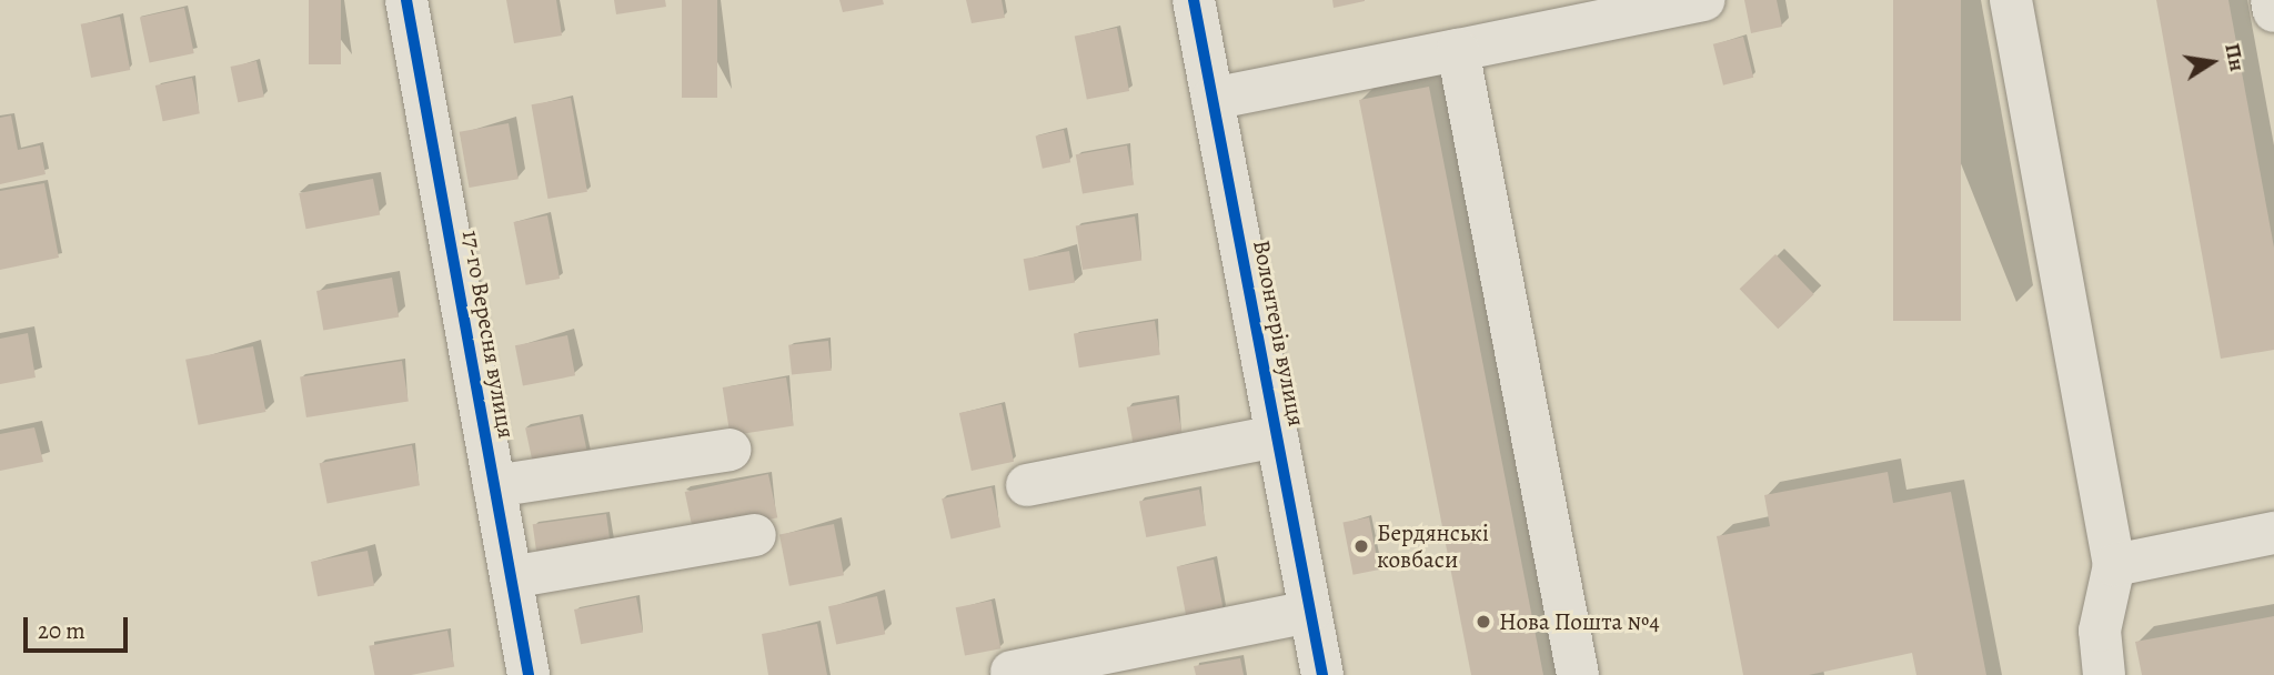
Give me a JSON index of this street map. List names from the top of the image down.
{
  "streets": {
    "street": ["Волонтерів вулиця", "17-го Вересня вулиця"]
  },
  "places": ["Бердянські ковбаси", "Нова Пошта №4"],
  "scale_bar": "20 m",
  "north": "right"
}
